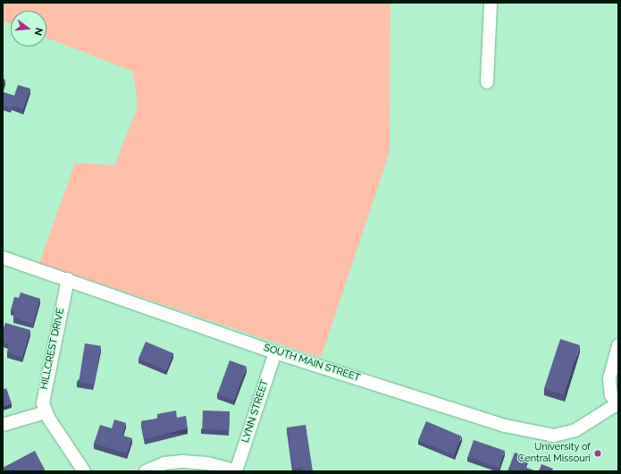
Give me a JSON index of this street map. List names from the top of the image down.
{
  "streets": {
    "street": ["HILLCREST DRIVE", "SOUTH MAIN STREET", "LYNN STREET"]
  },
  "crossings": [
    ["HILLCREST DRIVE", "SOUTH MAIN STREET"],
    ["SOUTH MAIN STREET", "LYNN STREET"]
  ],
  "places": ["University of Central Missouri"],
  "north": "right"
}
